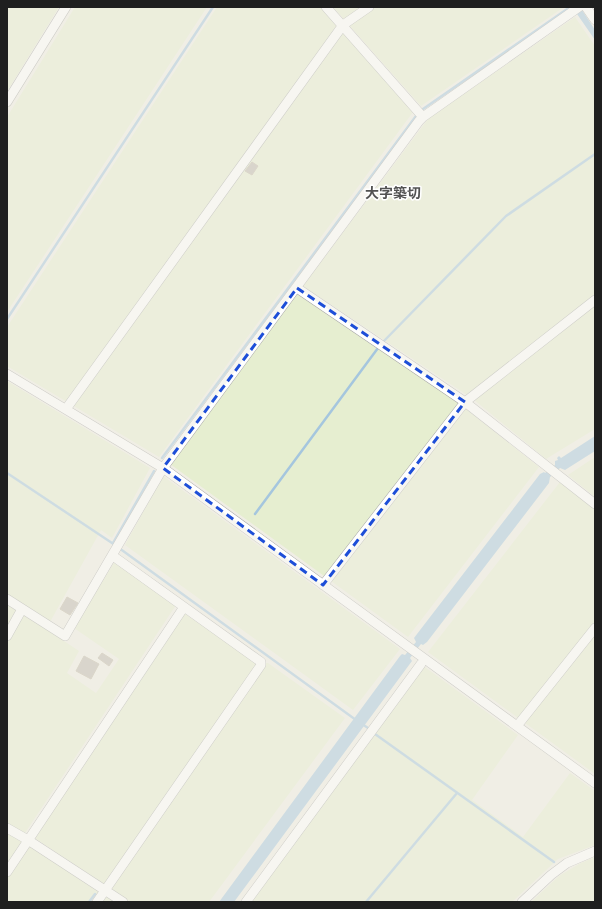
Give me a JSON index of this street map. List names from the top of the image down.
{
  "districts": ["大字築切"]
}
